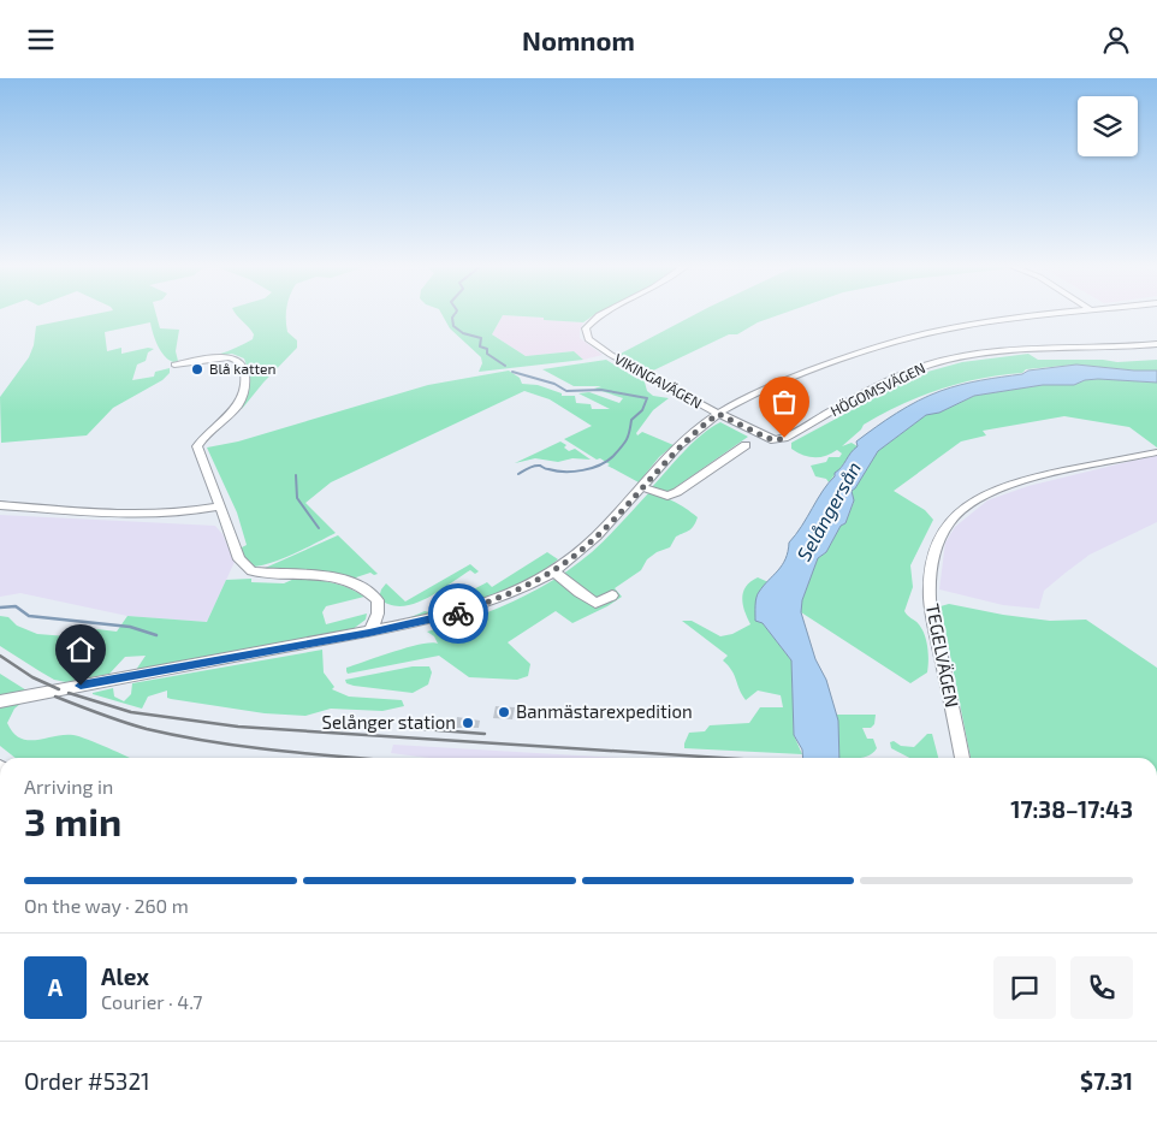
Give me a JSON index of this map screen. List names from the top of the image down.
{
  "streets": {
    "street": ["VIKINGAVÄGEN", "HÖGOMSVÄGEN", "TEGELVÄGEN"]
  },
  "crossings": [
    ["VIKINGAVÄGEN", "HÖGOMSVÄGEN"]
  ],
  "water": ["Selångersån"],
  "places": ["Blå katten", "Banmästarexpedition", "Selånger station"],
  "page": {
    "header": "Nomnom",
    "heading": ["3 min", "Arriving in", "17:38–17:43"],
    "panel": [
      "Alex",
      "Courier · 4.7",
      "Order #5321",
      "$7.31"
    ],
    "bar": "On the way · 260 m",
    "round": "A"
  }
}
